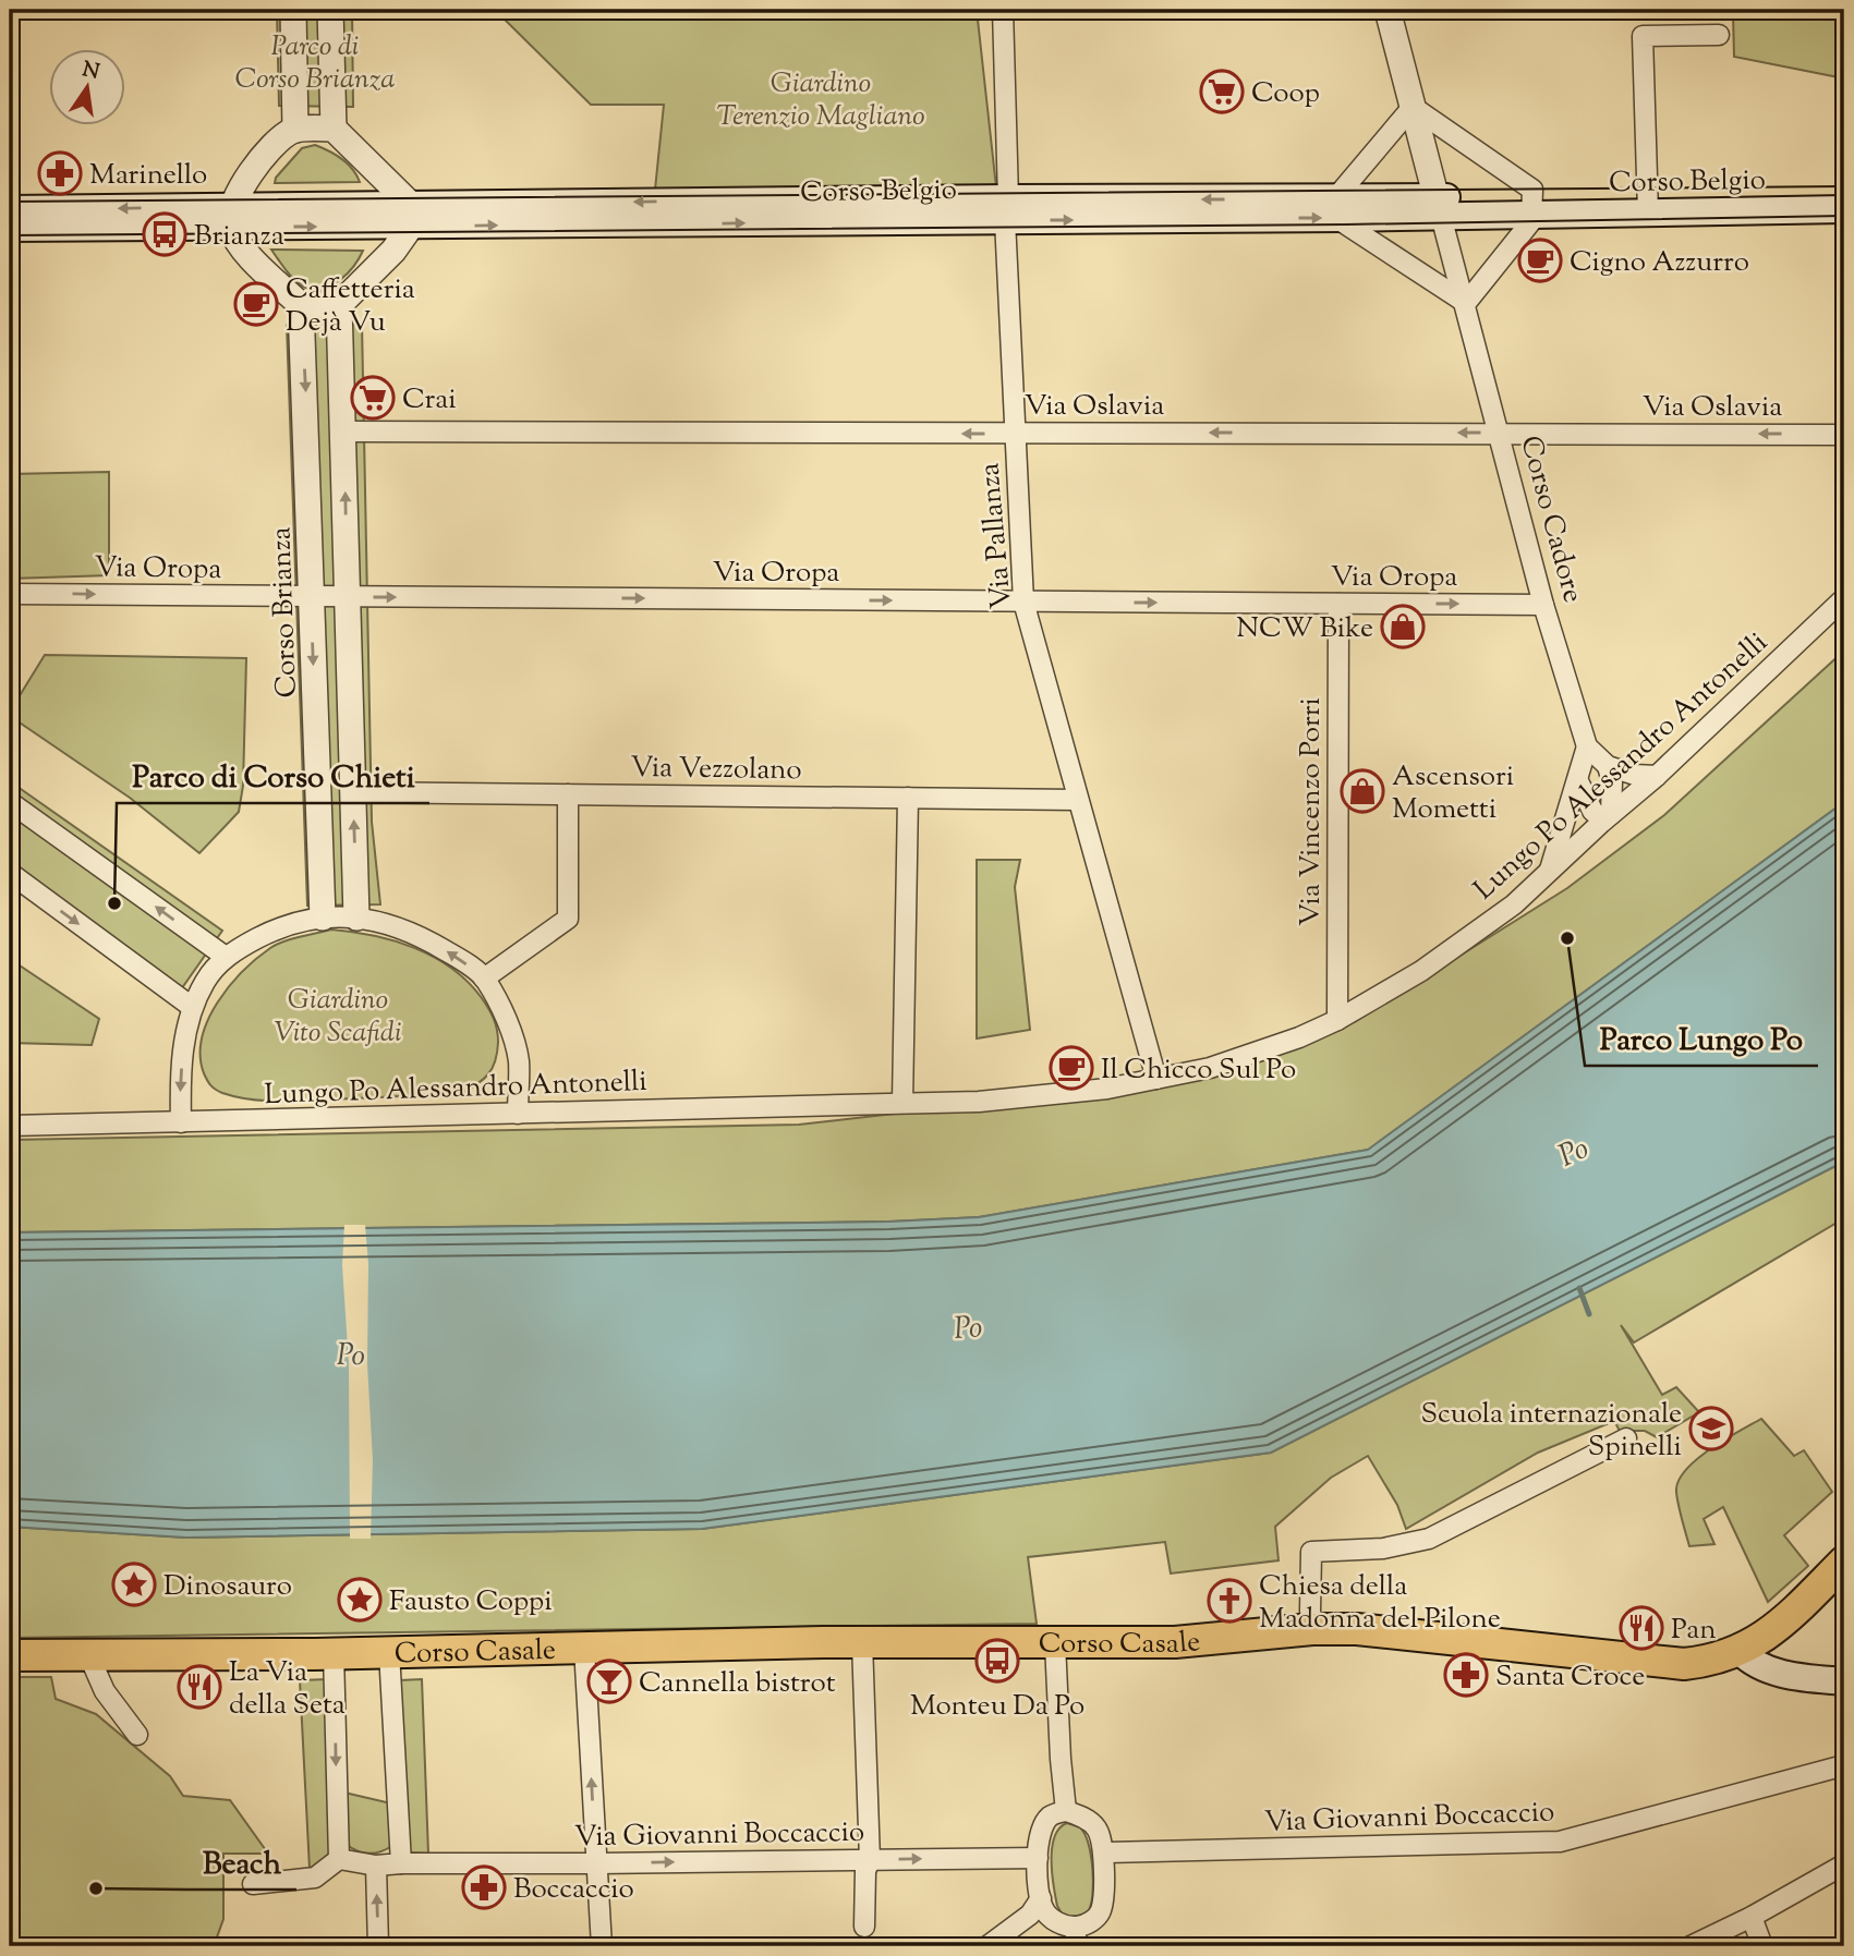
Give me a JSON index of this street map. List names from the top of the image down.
{
  "streets": {
    "main road": ["Corso Belgio", "Corso Casale"],
    "street": [
      "Via Oslavia",
      "Corso Cadore",
      "Via Pallanza",
      "Via Oropa",
      "Corso Brianza",
      "Lungo Po Alessandro Antonelli",
      "Via Vezzolano",
      "Via Vincenzo Porri",
      "Via Giovanni Boccaccio"
    ]
  },
  "crossings": [
    ["Corso Belgio", "Corso Cadore"],
    ["Corso Belgio", "Via Pallanza"],
    ["Via Oslavia", "Corso Cadore"],
    ["Via Oslavia", "Via Pallanza"],
    ["Corso Cadore", "Via Oropa"],
    ["Via Pallanza", "Via Oropa"],
    ["Via Pallanza", "Lungo Po Alessandro Antonelli"],
    ["Via Pallanza", "Via Vezzolano"],
    ["Via Oropa", "Corso Brianza"],
    ["Via Oropa", "Via Vincenzo Porri"],
    ["Lungo Po Alessandro Antonelli", "Via Vincenzo Porri"]
  ],
  "one_way": ["Via Oslavia", "Via Oropa"],
  "water": ["Po"],
  "parks": ["Parco di Corso Brianza", "Giardino Terenzio Magliano", "Giardino Vito Scafidi"],
  "places": {
    "supermarket": ["Coop", "Crai"],
    "pharmacy": ["Marinello", "Santa Croce", "Boccaccio"],
    "bus stop": ["Brianza", "Monteu Da Po"],
    "cafe": ["Cigno Azzurro", "Caffetteria Dejà Vu", "Il Chicco Sul Po"],
    "shop": ["NCW Bike", "Ascensori Mometti"],
    "other": ["Parco di Corso Chieti", "Parco Lungo Po", "Beach"],
    "school or university": ["Scuola internazionale Spinelli"],
    "place": ["Dinosauro", "Fausto Coppi"],
    "church": ["Chiesa della Madonna del Pilone"],
    "restaurant": ["Pan", "La Via della Seta"],
    "bar": ["Cannella bistrot"]
  },
  "north": "top"
}
